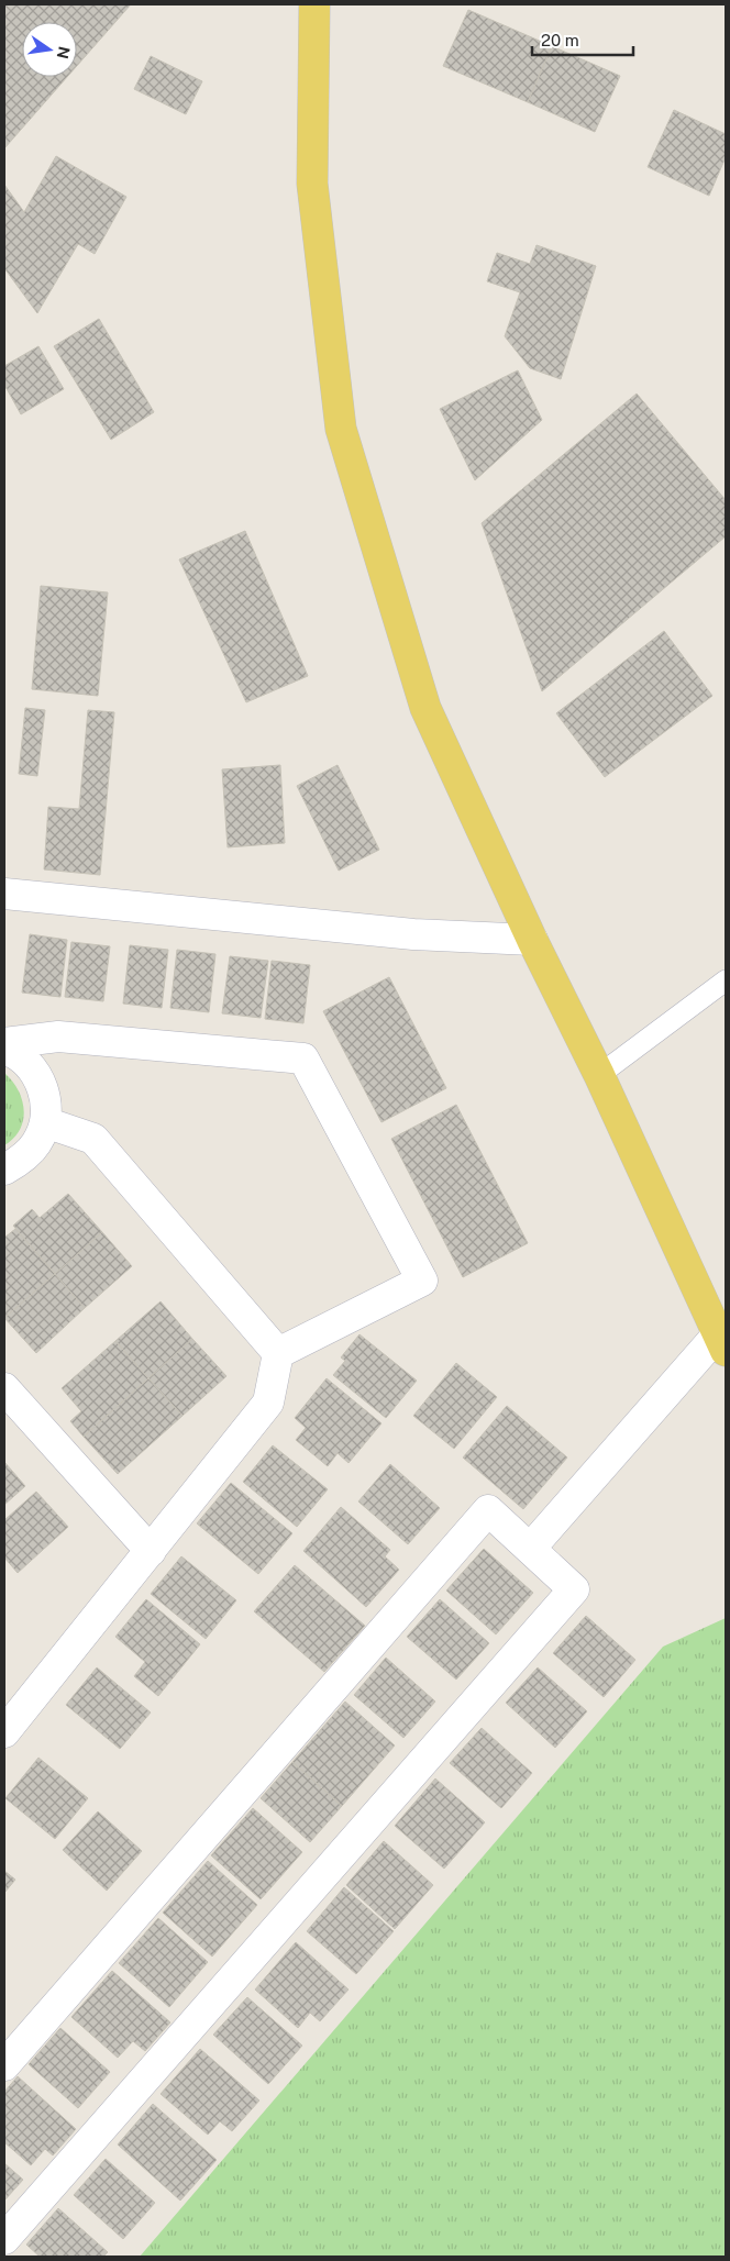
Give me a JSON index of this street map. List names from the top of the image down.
{
  "scale_bar": "20 m",
  "north": "right"
}
